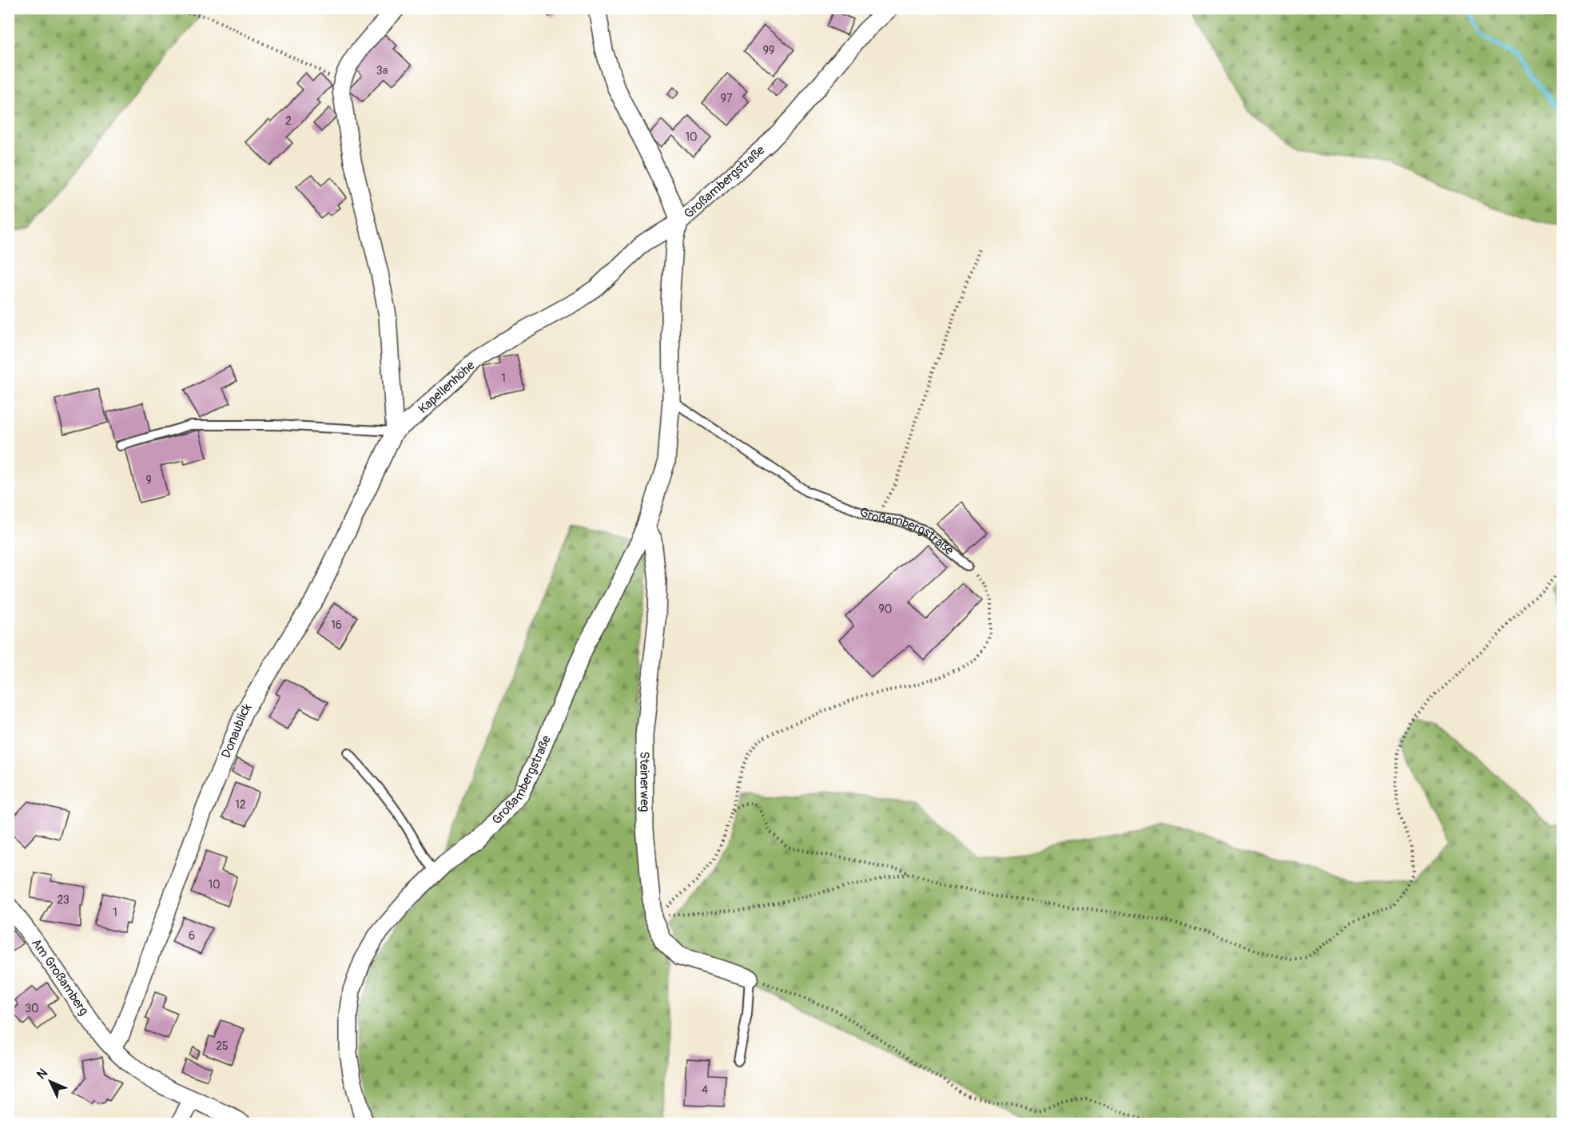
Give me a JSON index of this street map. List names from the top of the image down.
{
  "streets": {
    "street": [
      "Großambergstraße",
      "Kapellenhöhe",
      "Donaublick",
      "Steinerweg",
      "Am Großamberg"
    ]
  },
  "crossings": [
    ["Großambergstraße", "Kapellenhöhe"],
    ["Großambergstraße", "Steinerweg"],
    ["Kapellenhöhe", "Donaublick"],
    ["Donaublick", "Am Großamberg"]
  ],
  "house_numbers": [
    "99",
    "3a",
    "97",
    "2",
    "10",
    "1",
    "9",
    "90",
    "16",
    "12",
    "10",
    "23",
    "1",
    "6",
    "30",
    "25",
    "4"
  ],
  "north": "top left"
}
